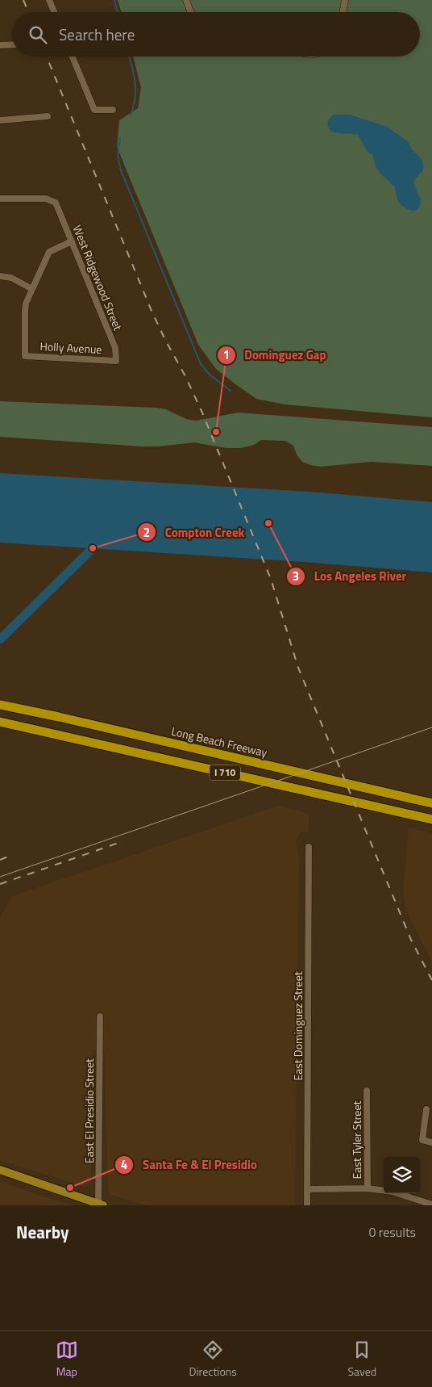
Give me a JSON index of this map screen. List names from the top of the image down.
{
  "streets": {
    "highway": ["Long Beach Freeway", "I 710"],
    "street": [
      "West Ridgewood Street",
      "Holly Avenue",
      "East Dominguez Street",
      "East El Presidio Street",
      "East Tyler Street"
    ]
  },
  "crossings": [
    ["West Ridgewood Street", "Holly Avenue"]
  ],
  "places": [
    "Dominguez Gap",
    "Los Angeles River",
    "Compton Creek",
    "Santa Fe & El Presidio"
  ],
  "page": {
    "search": "Search here",
    "heading": ["Nearby", "0 results"],
    "nav": ["Map", "Directions", "Saved"]
  }
}
